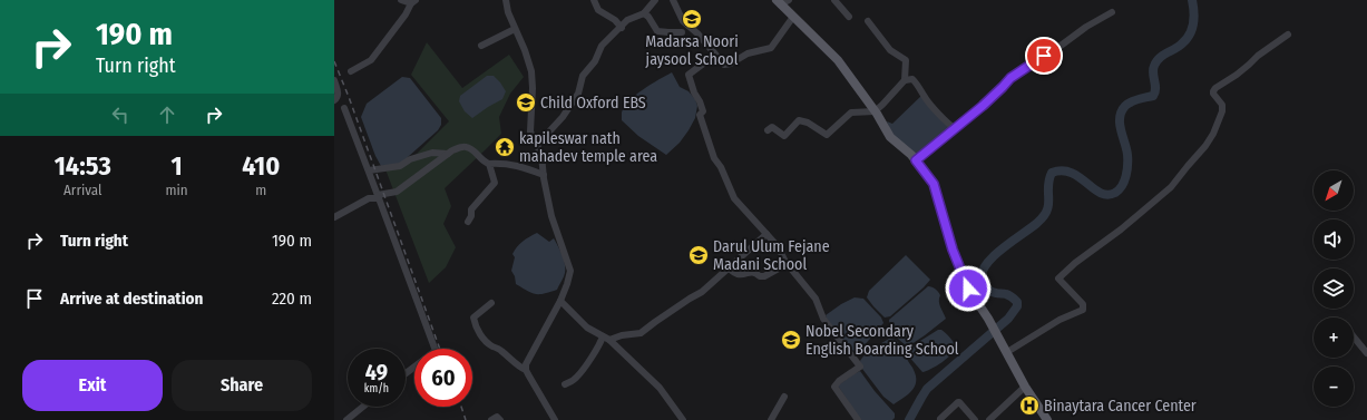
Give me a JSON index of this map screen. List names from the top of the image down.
{
  "places": {
    "school or university": [
      "Madarsa Noori jaysool School",
      "Child Oxford EBS",
      "Darul Ulum Fejane Madani School",
      "Nobel Secondary English Boarding School"
    ],
    "temple": ["kapileswar nath mahadev temple area"],
    "hospital": ["Binaytara Cancer Center"]
  },
  "north": "bottom left",
  "page": {
    "turn": ["190 m", "Turn right"],
    "eta": [
      "14:53",
      "Arrival",
      "1",
      "min",
      "410",
      "m"
    ],
    "map_buttons": ["+", "−"],
    "list": [
      {
        "name": "Turn right",
        "value": "190 m"
      },
      {
        "name": "Arrive at destination",
        "value": "220 m"
      }
    ],
    "speed": "49 km/h",
    "limit": "60",
    "buttons": ["Exit", "Share"]
  }
}
